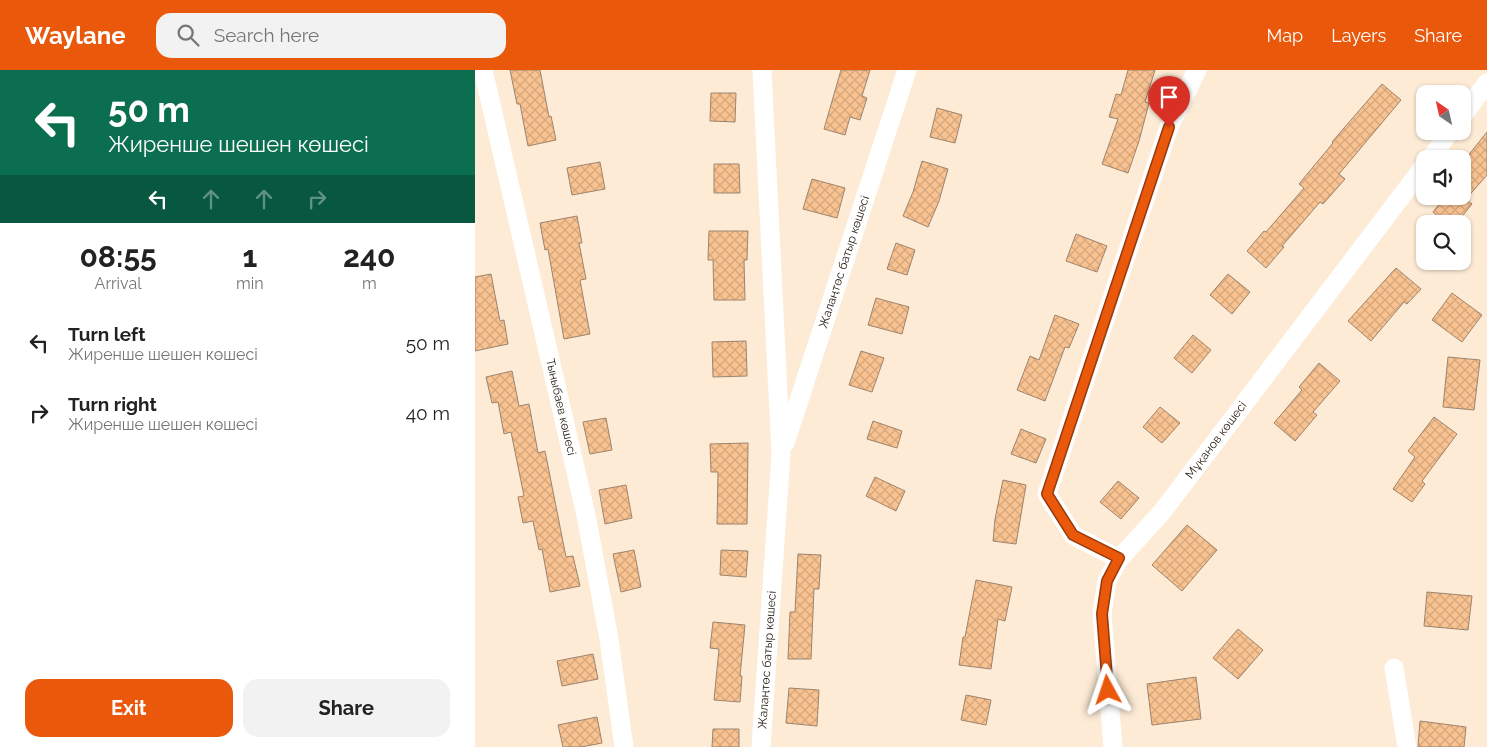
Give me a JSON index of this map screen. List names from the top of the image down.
{
  "streets": {
    "street": ["Жалаңтөс батыр көшесі", "Тыныбаев көшесі", "Мұқанов көшесі"]
  },
  "north": "top left",
  "page": {
    "header": "Waylane",
    "search": "Search here",
    "nav": ["Map", "Layers", "Share"],
    "turn": ["50 m", "Жиренше шешен көшесі"],
    "eta": [
      "08:55",
      "Arrival",
      "1",
      "min",
      "240",
      "m"
    ],
    "list": [
      {
        "name": "Turn left",
        "note": "Жиренше шешен көшесі",
        "value": "50 m"
      },
      {
        "name": "Turn right",
        "note": "Жиренше шешен көшесі",
        "value": "40 m"
      }
    ],
    "buttons": ["Exit", "Share"]
  }
}
